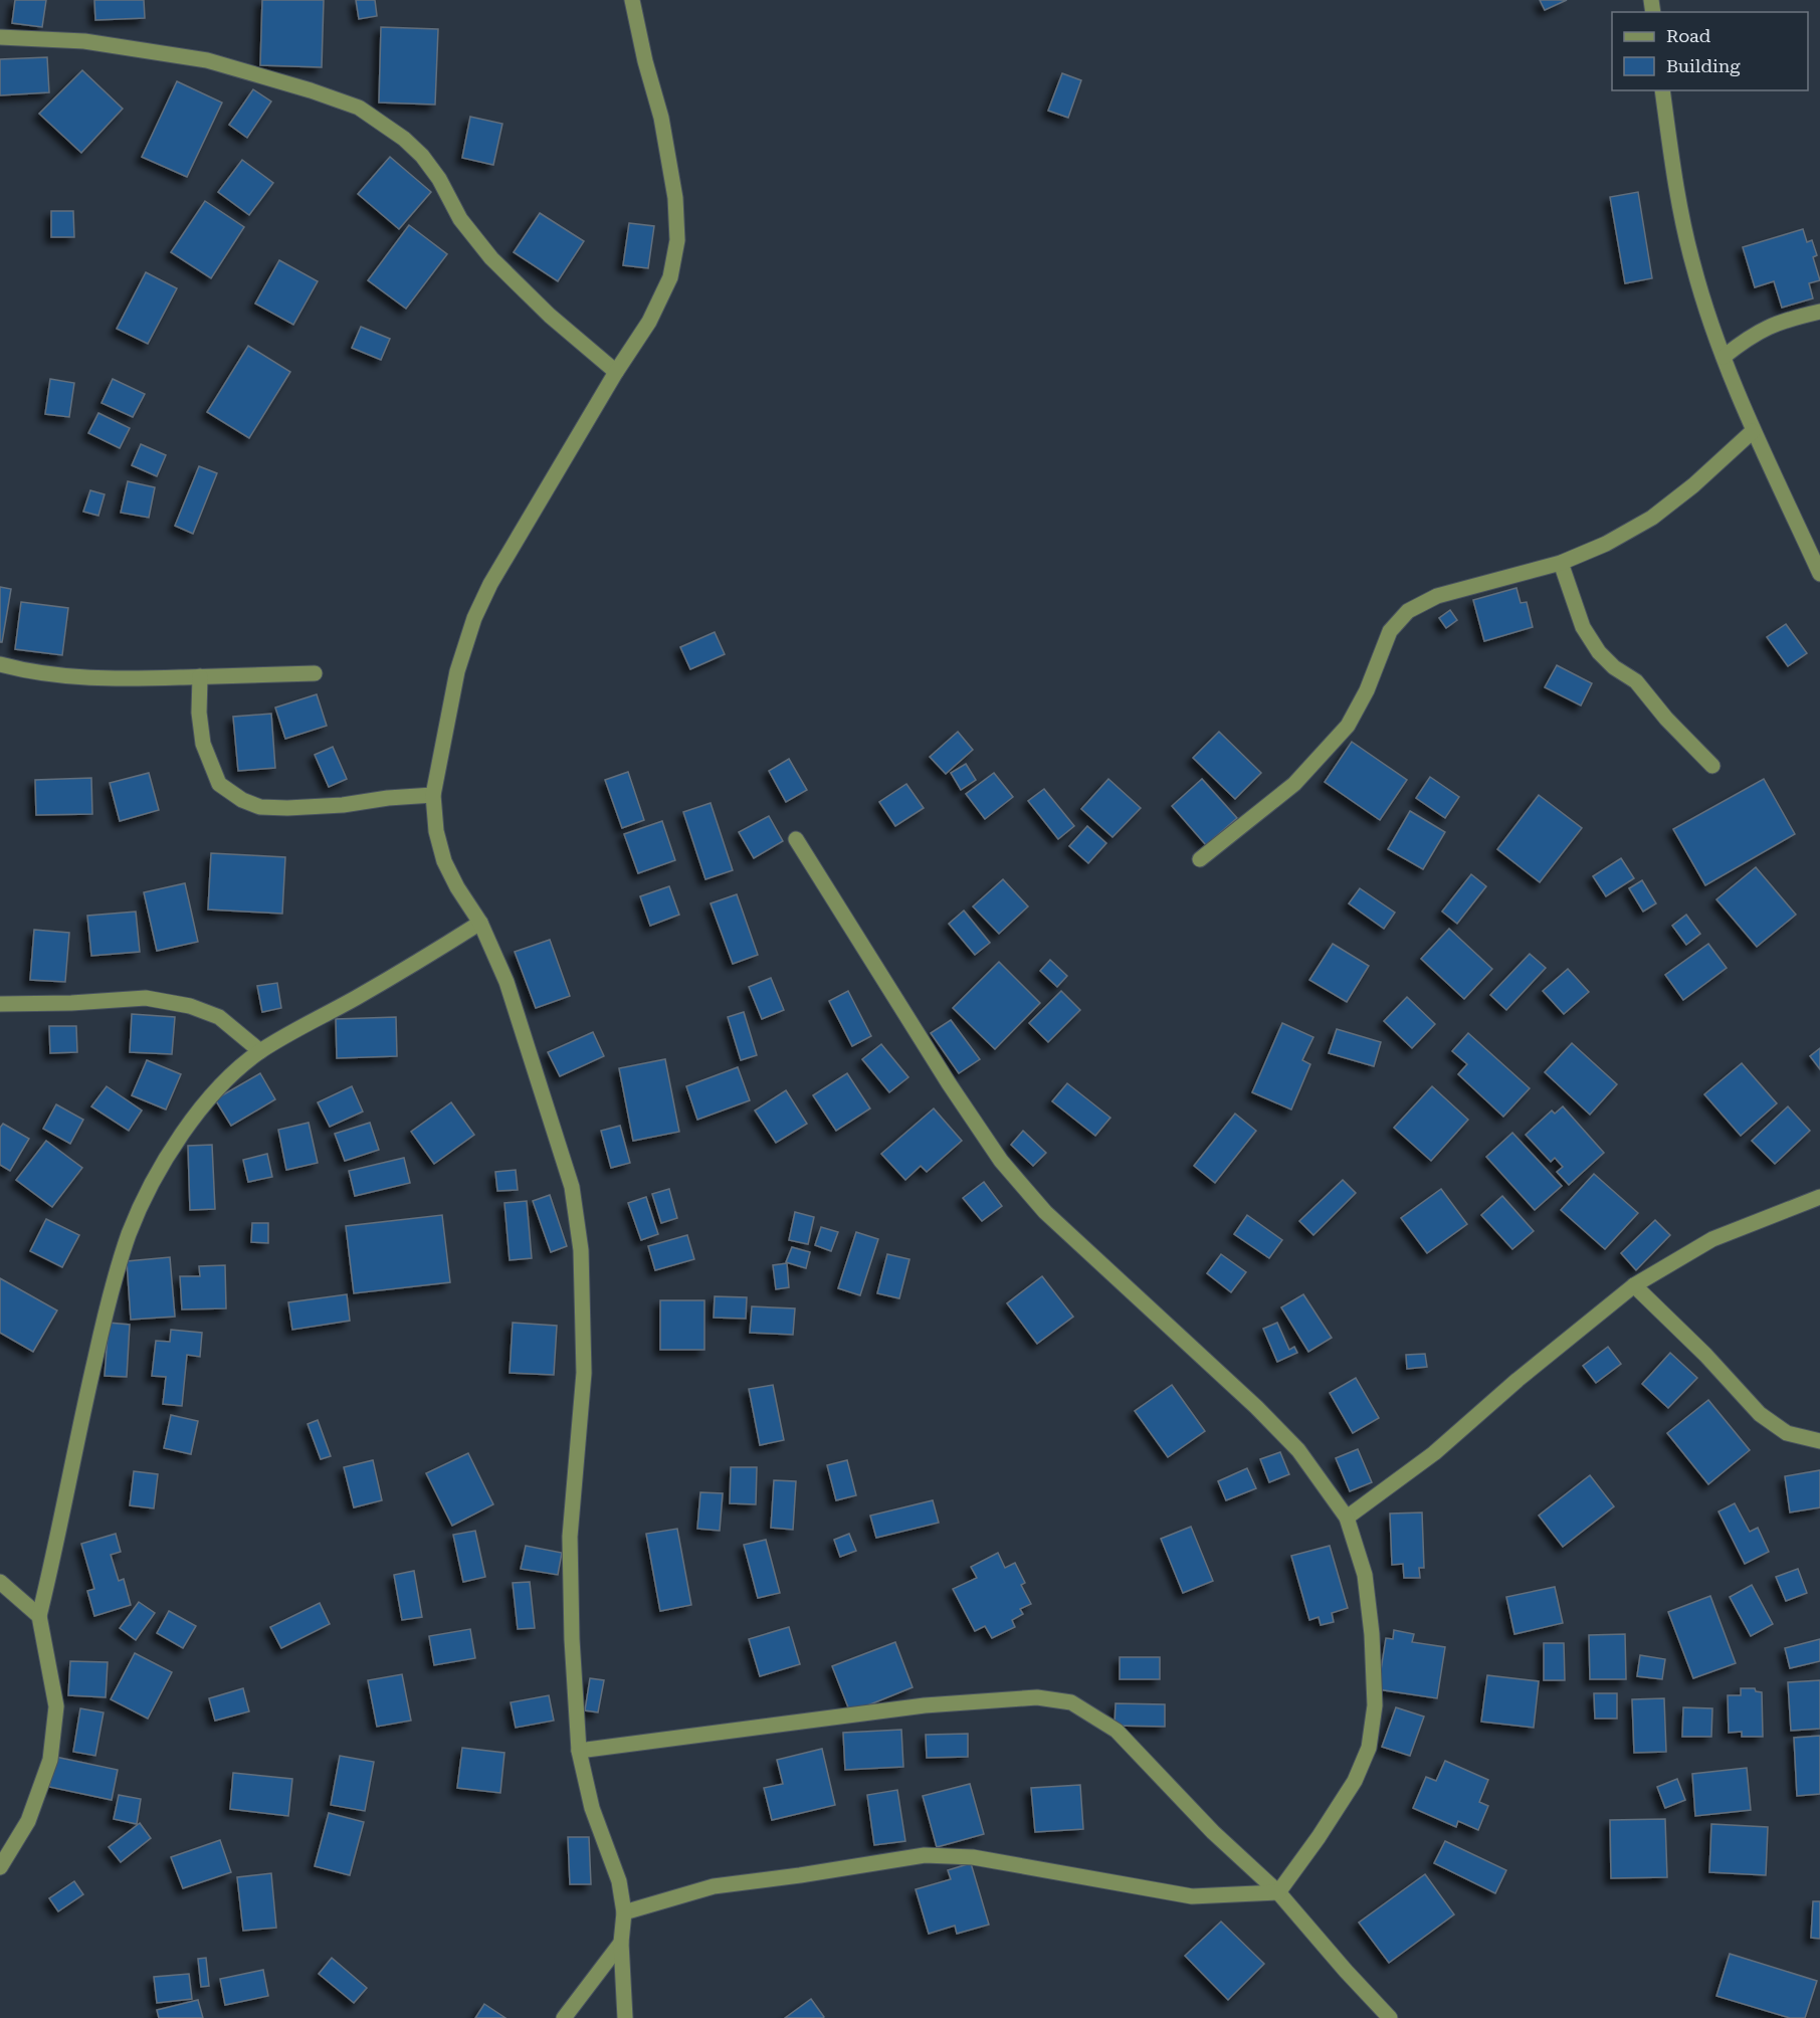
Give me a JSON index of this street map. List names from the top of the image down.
{
  "legend": ["Road", "Building"]
}
